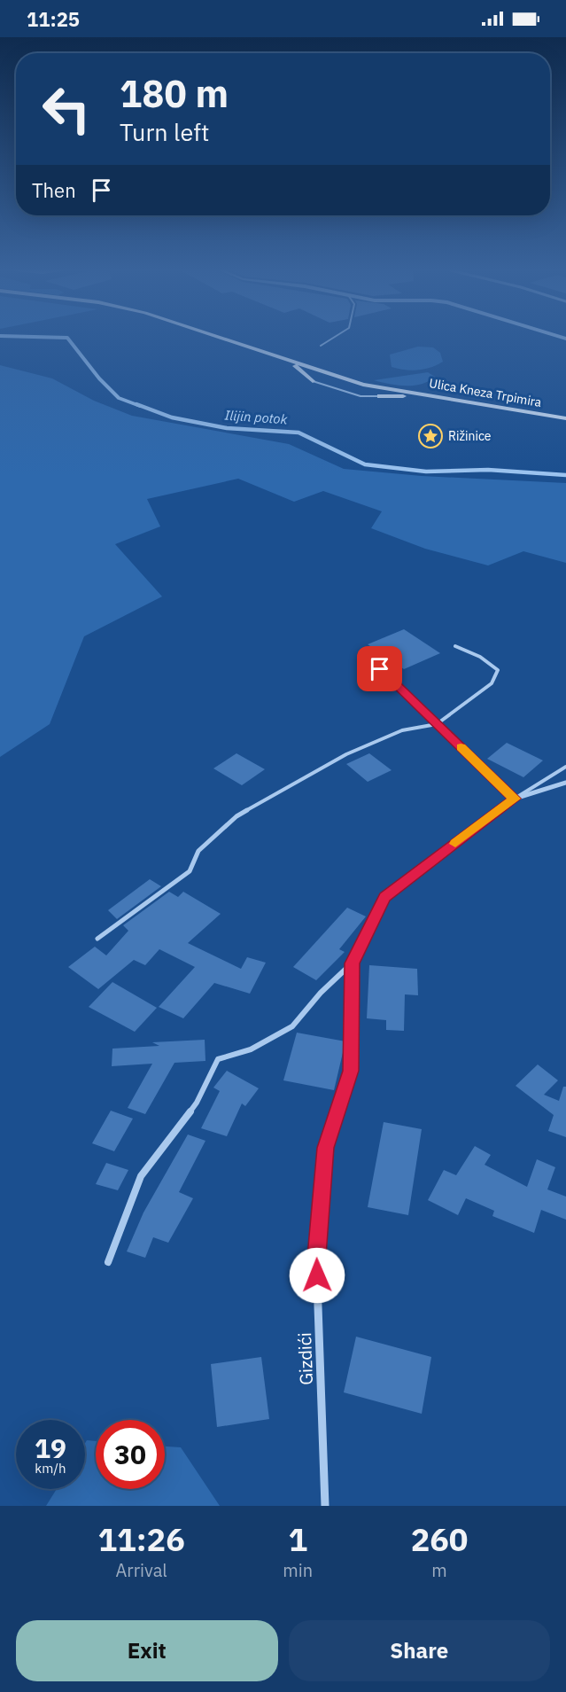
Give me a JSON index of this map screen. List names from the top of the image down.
{
  "streets": {
    "main road": ["Ulica Kneza Trpimira"],
    "street": ["Gizdići"]
  },
  "water": ["Ilijin potok"],
  "places": {
    "place": ["Rižinice"]
  },
  "page": {
    "status": "11:25",
    "turn": ["180 m", "Turn left"],
    "then": "Then",
    "speed": "19 km/h",
    "limit": "30",
    "eta": [
      "11:26",
      "Arrival",
      "1",
      "min",
      "260",
      "m"
    ],
    "buttons": ["Exit", "Share"]
  }
}
